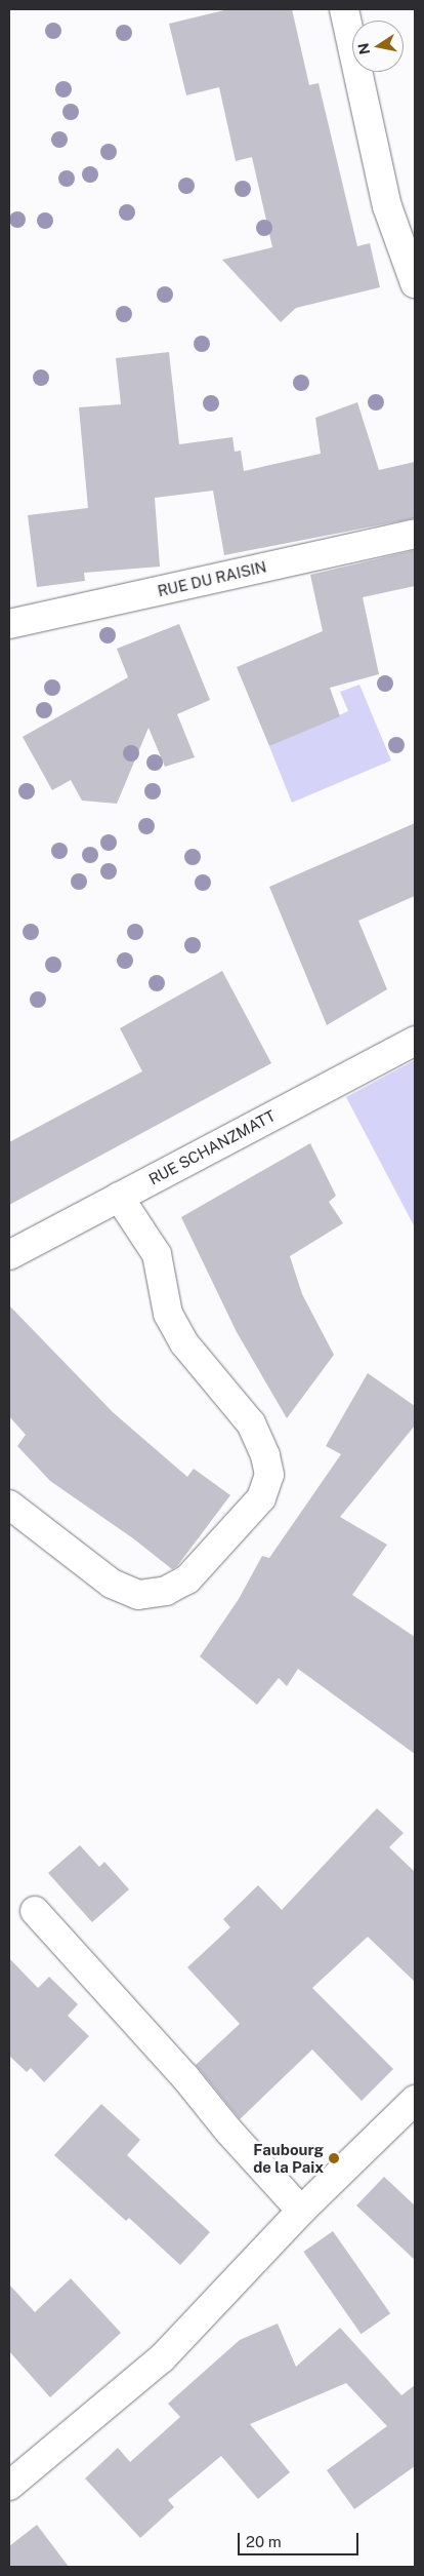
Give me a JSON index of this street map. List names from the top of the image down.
{
  "streets": {
    "street": ["RUE DU RAISIN", "RUE SCHANZMATT"]
  },
  "places": ["Faubourg de la Paix"],
  "scale_bar": "20 m",
  "north": "left"
}
